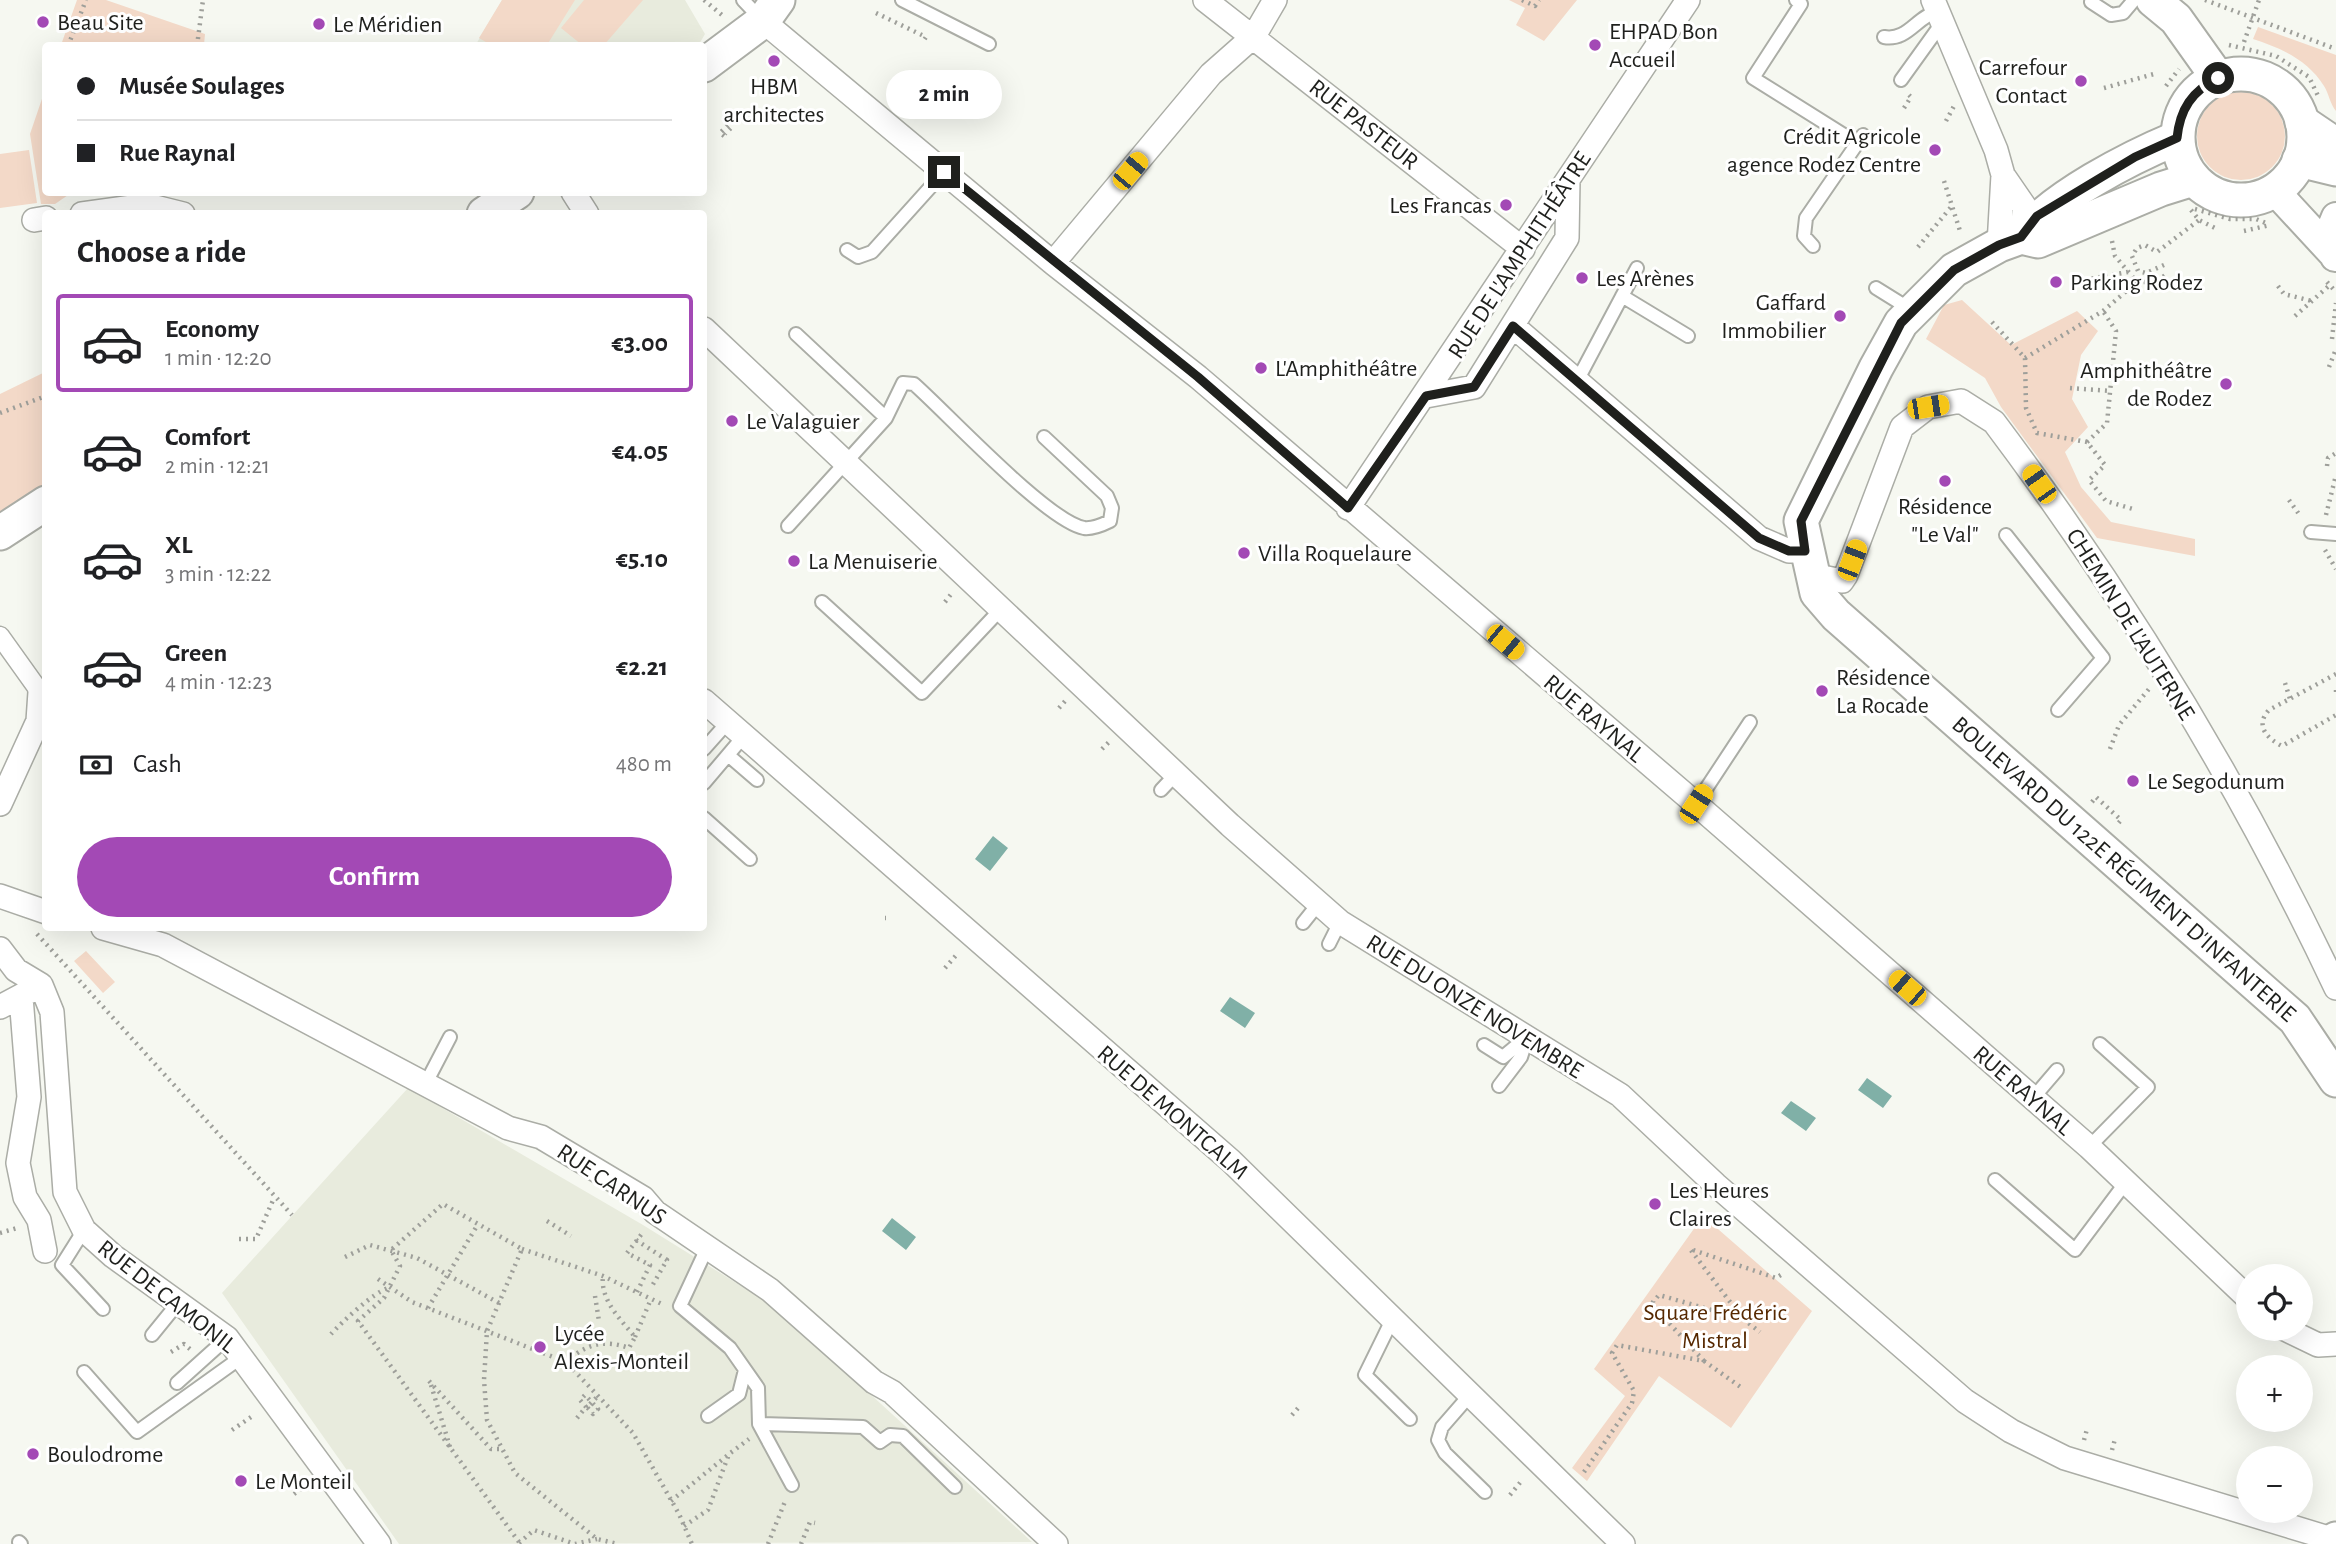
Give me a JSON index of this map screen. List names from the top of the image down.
{
  "streets": {
    "main road": ["BOULEVARD DU 122E RÉGIMENT D'INFANTERIE"],
    "street": [
      "RUE PASTEUR",
      "RUE DE L'AMPHITHÉÂTRE",
      "CHEMIN DE L'AUTERNE",
      "RUE RAYNAL",
      "RUE DU ONZE NOVEMBRE",
      "RUE DE MONTCALM",
      "RUE CARNUS",
      "RUE DE CAMONIL"
    ]
  },
  "crossings": [
    ["RUE PASTEUR", "RUE DE L'AMPHITHÉÂTRE"],
    ["RUE DE L'AMPHITHÉÂTRE", "RUE RAYNAL"],
    ["CHEMIN DE L'AUTERNE", "BOULEVARD DU 122E RÉGIMENT D'INFANTERIE"]
  ],
  "parks": ["Square Frédéric Mistral"],
  "places": [
    "Beau Site",
    "Le Méridien",
    "EHPAD Bon Accueil",
    "HBM architectes",
    "Carrefour Contact",
    "Crédit Agricole agence Rodez Centre",
    "Les Francas",
    "Les Arènes",
    "Parking Rodez",
    "Gaffard Immobilier",
    "L'Amphithéâtre",
    "Amphithéâtre de Rodez",
    "Le Valaguier",
    "Résidence \"Le Val\"",
    "Villa Roquelaure",
    "La Menuiserie",
    "Résidence La Rocade",
    "Le Segodunum",
    "Les Heures Claires",
    "Lycée Alexis-Monteil",
    "Boulodrome",
    "Le Monteil"
  ],
  "page": {
    "banner": ["Musée Soulages", "Rue Raynal"],
    "bubble": "2 min",
    "heading": "Choose a ride",
    "list": [
      {
        "name": "Economy",
        "note": "1 min · 12:20",
        "value": "€3.00"
      },
      {
        "name": "Comfort",
        "note": "2 min · 12:21",
        "value": "€4.05"
      },
      {
        "name": "XL",
        "note": "3 min · 12:22",
        "value": "€5.10"
      },
      {
        "name": "Green",
        "note": "4 min · 12:23",
        "value": "€2.21"
      }
    ],
    "pay": ["Cash", "480 m"],
    "buttons": "Confirm",
    "map_buttons": ["+", "−"]
  }
}
